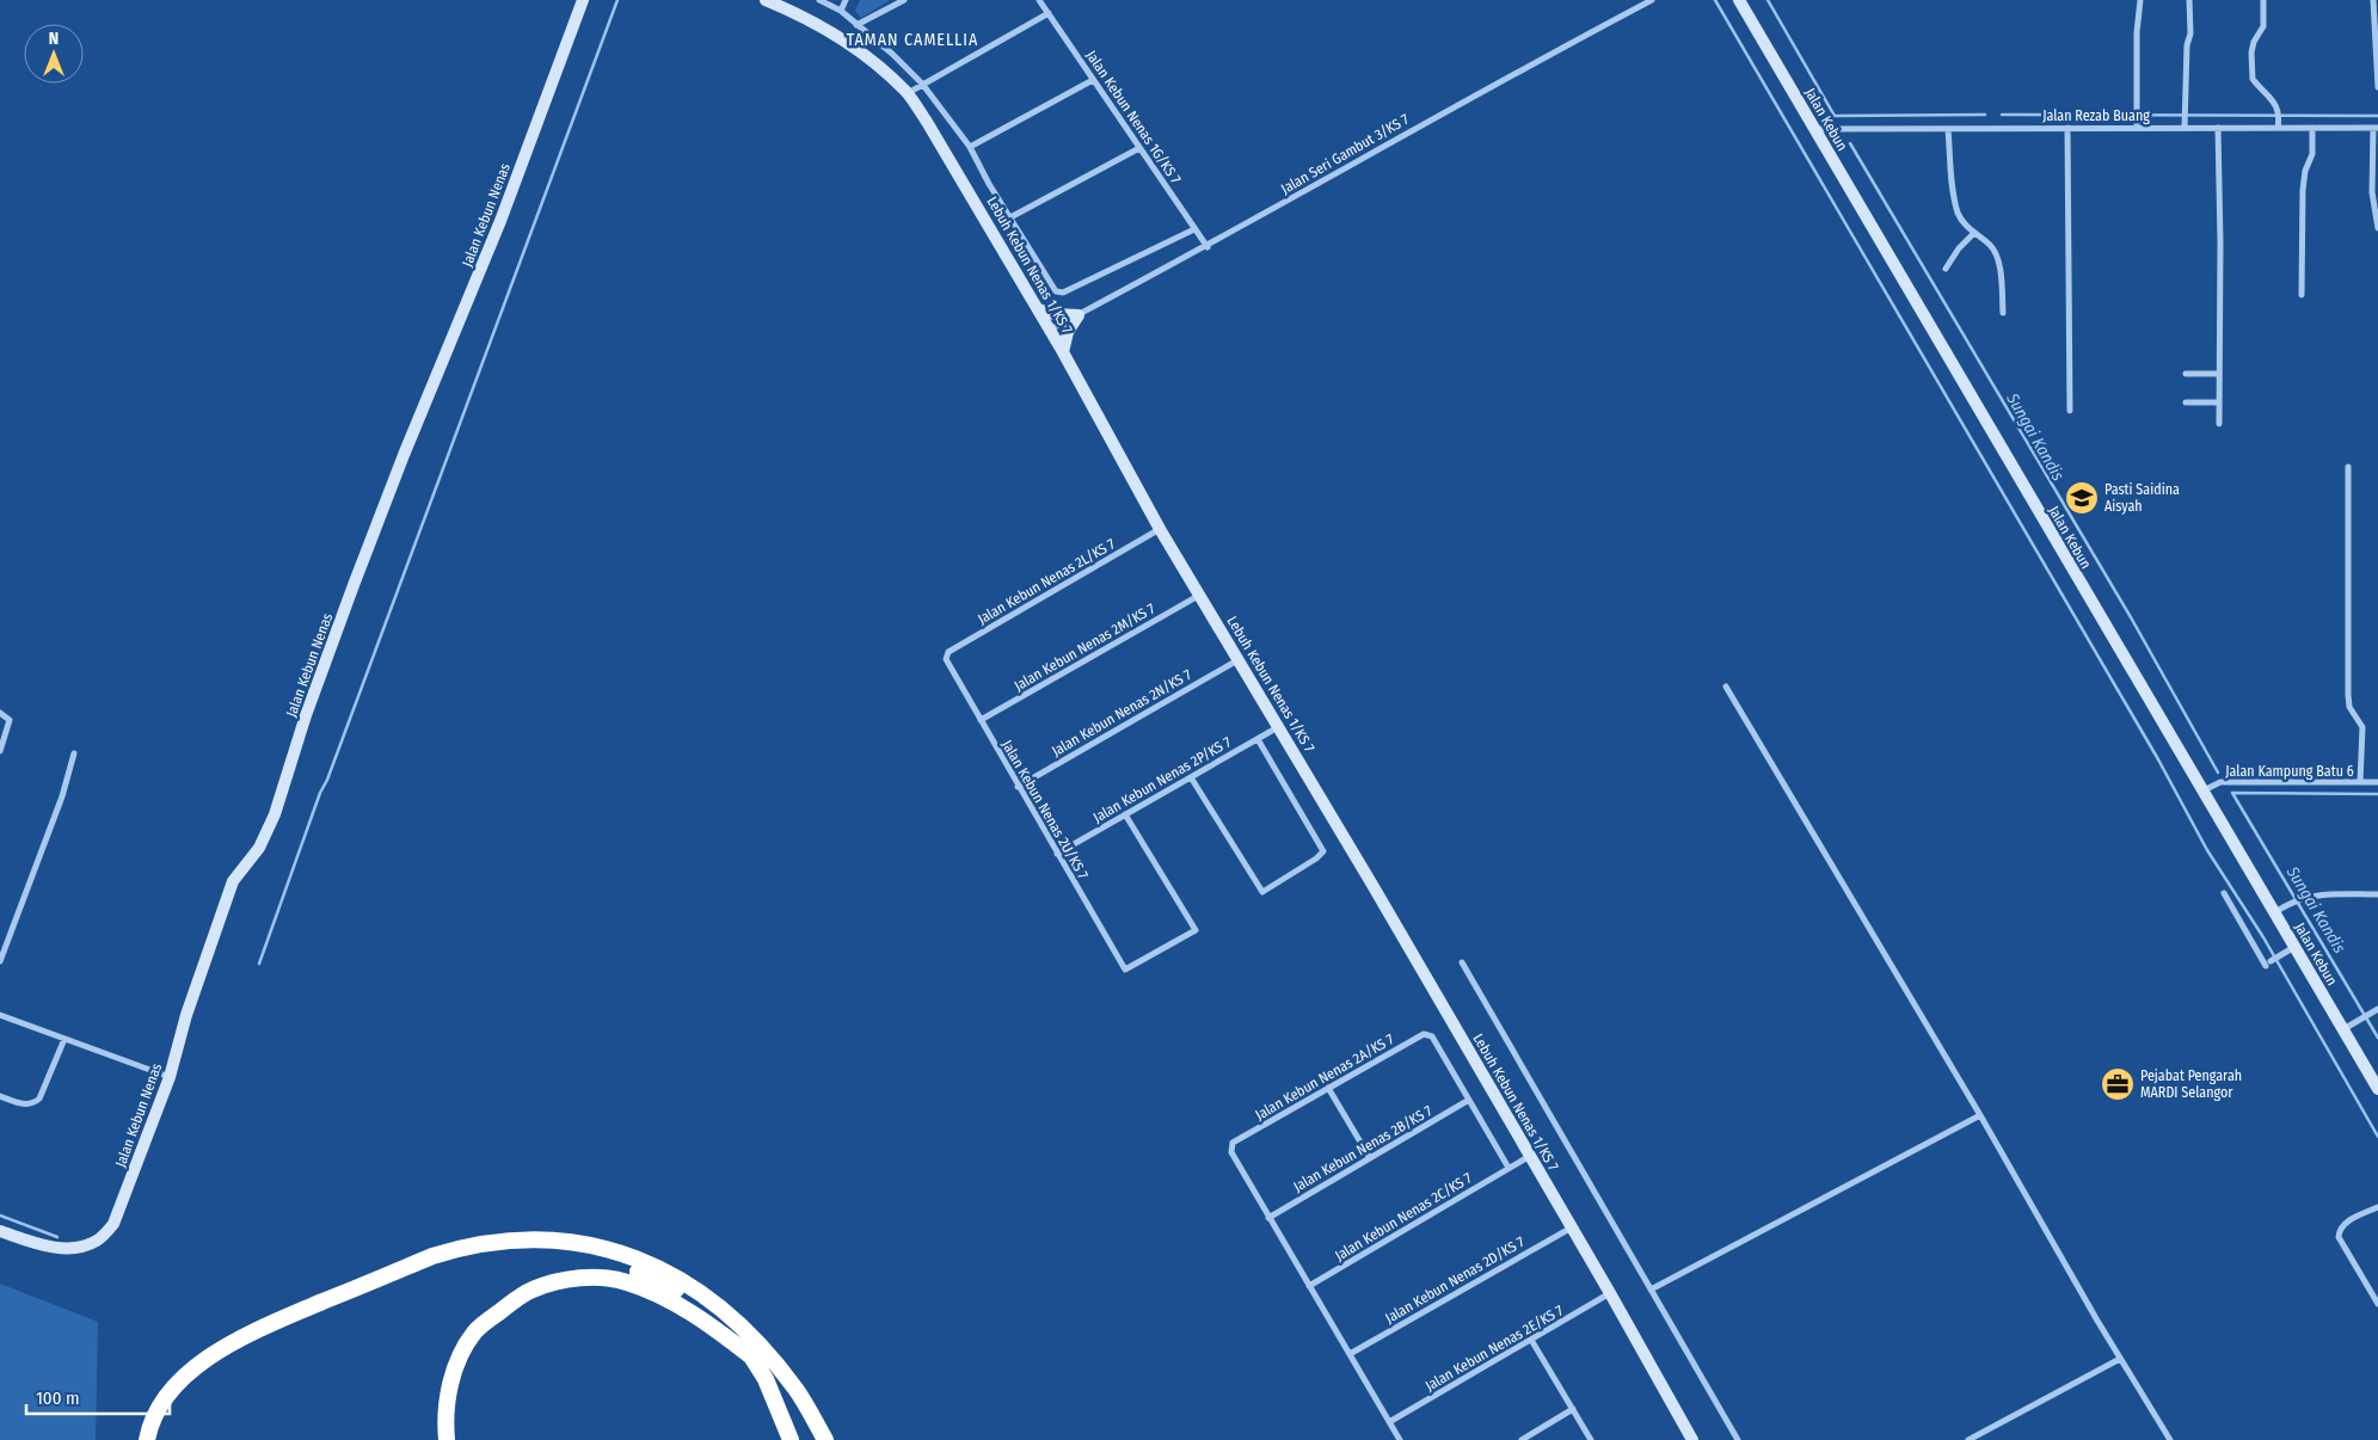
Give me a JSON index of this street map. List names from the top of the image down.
{
  "streets": {
    "street": [
      "Jalan Rezab Buang",
      "Jalan Kebun Nenas 1G/KS 7",
      "Jalan Kebun",
      "Jalan Seri Gambut 3/KS 7",
      "Jalan Kebun Nenas",
      "Lebuh Kebun Nenas 1/KS 7",
      "Jalan Kebun Nenas 2L/KS 7",
      "Jalan Kebun Nenas 2M/KS 7",
      "Jalan Kebun Nenas 2N/KS 7",
      "Jalan Kampung Batu 6",
      "Jalan Kebun Nenas 2P/KS 7",
      "Jalan Kebun Nenas 2U/KS 7",
      "Jalan Kebun Nenas 2A/KS 7",
      "Jalan Kebun Nenas 2B/KS 7",
      "Jalan Kebun Nenas 2C/KS 7",
      "Jalan Kebun Nenas 2D/KS 7",
      "Jalan Kebun Nenas 2E/KS 7"
    ]
  },
  "crossings": [
    ["Jalan Rezab Buang", "Jalan Kebun"],
    ["Jalan Kebun Nenas 1G/KS 7", "Jalan Seri Gambut 3/KS 7"],
    ["Jalan Kebun", "Jalan Kampung Batu 6"],
    ["Jalan Seri Gambut 3/KS 7", "Lebuh Kebun Nenas 1/KS 7"],
    ["Lebuh Kebun Nenas 1/KS 7", "Jalan Kebun Nenas 2L/KS 7"],
    ["Lebuh Kebun Nenas 1/KS 7", "Jalan Kebun Nenas 2M/KS 7"],
    ["Lebuh Kebun Nenas 1/KS 7", "Jalan Kebun Nenas 2N/KS 7"],
    ["Lebuh Kebun Nenas 1/KS 7", "Jalan Kebun Nenas 2P/KS 7"],
    ["Lebuh Kebun Nenas 1/KS 7", "Jalan Kebun Nenas 2C/KS 7"],
    ["Lebuh Kebun Nenas 1/KS 7", "Jalan Kebun Nenas 2D/KS 7"],
    ["Lebuh Kebun Nenas 1/KS 7", "Jalan Kebun Nenas 2E/KS 7"],
    ["Jalan Kebun Nenas 2L/KS 7", "Jalan Kebun Nenas 2U/KS 7"],
    ["Jalan Kebun Nenas 2M/KS 7", "Jalan Kebun Nenas 2U/KS 7"],
    ["Jalan Kebun Nenas 2N/KS 7", "Jalan Kebun Nenas 2U/KS 7"],
    ["Jalan Kebun Nenas 2P/KS 7", "Jalan Kebun Nenas 2U/KS 7"],
    ["Jalan Kebun Nenas 2A/KS 7", "Jalan Kebun Nenas 2B/KS 7"]
  ],
  "districts": ["TAMAN CAMELLIA"],
  "water": ["Sungai Kandis"],
  "places": {
    "school or university": ["Pasti Saidina Aisyah"],
    "office": ["Pejabat Pengarah MARDI Selangor"]
  },
  "scale_bar": "100 m",
  "north": "top"
}
